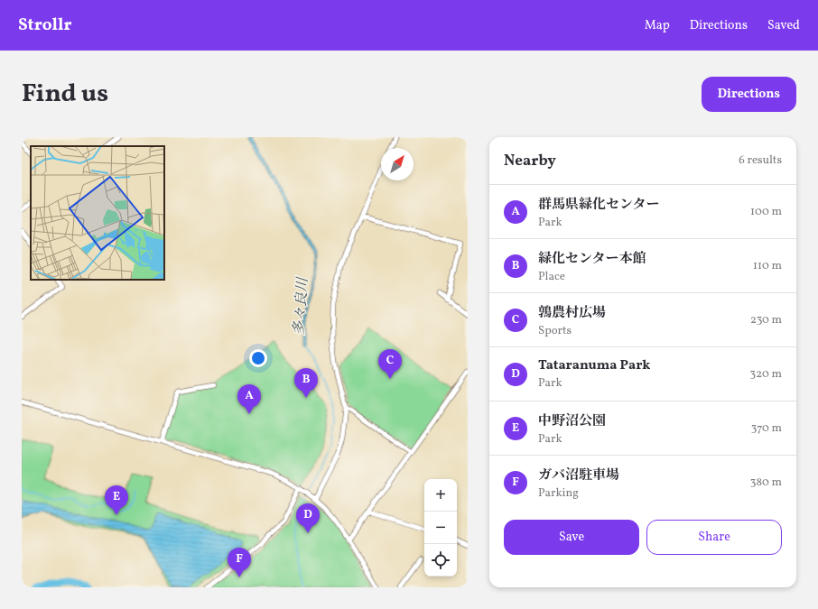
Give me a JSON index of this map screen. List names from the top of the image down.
{
  "water": ["多々良川"],
  "north": "top right",
  "page": {
    "header": "Strollr",
    "nav": ["Map", "Directions", "Saved"],
    "title": "Find us",
    "buttons": [
      "Directions",
      ["Save", "Share"]
    ],
    "heading": ["Nearby", "6 results"],
    "list": [
      {
        "mark": "A",
        "name": "群馬県緑化センター",
        "note": "Park",
        "value": "100 m"
      },
      {
        "mark": "B",
        "name": "緑化センター本館",
        "note": "Place",
        "value": "110 m"
      },
      {
        "mark": "C",
        "name": "鶉農村広場",
        "note": "Sports",
        "value": "230 m"
      },
      {
        "mark": "D",
        "name": "Tataranuma Park",
        "note": "Park",
        "value": "320 m"
      },
      {
        "mark": "E",
        "name": "中野沼公園",
        "note": "Park",
        "value": "370 m"
      },
      {
        "mark": "F",
        "name": "ガバ沼駐車場",
        "note": "Parking",
        "value": "380 m"
      }
    ],
    "pins": [
      "C",
      "B",
      "A",
      "E",
      "D",
      "F"
    ],
    "map_buttons": ["+", "−"]
  }
}
